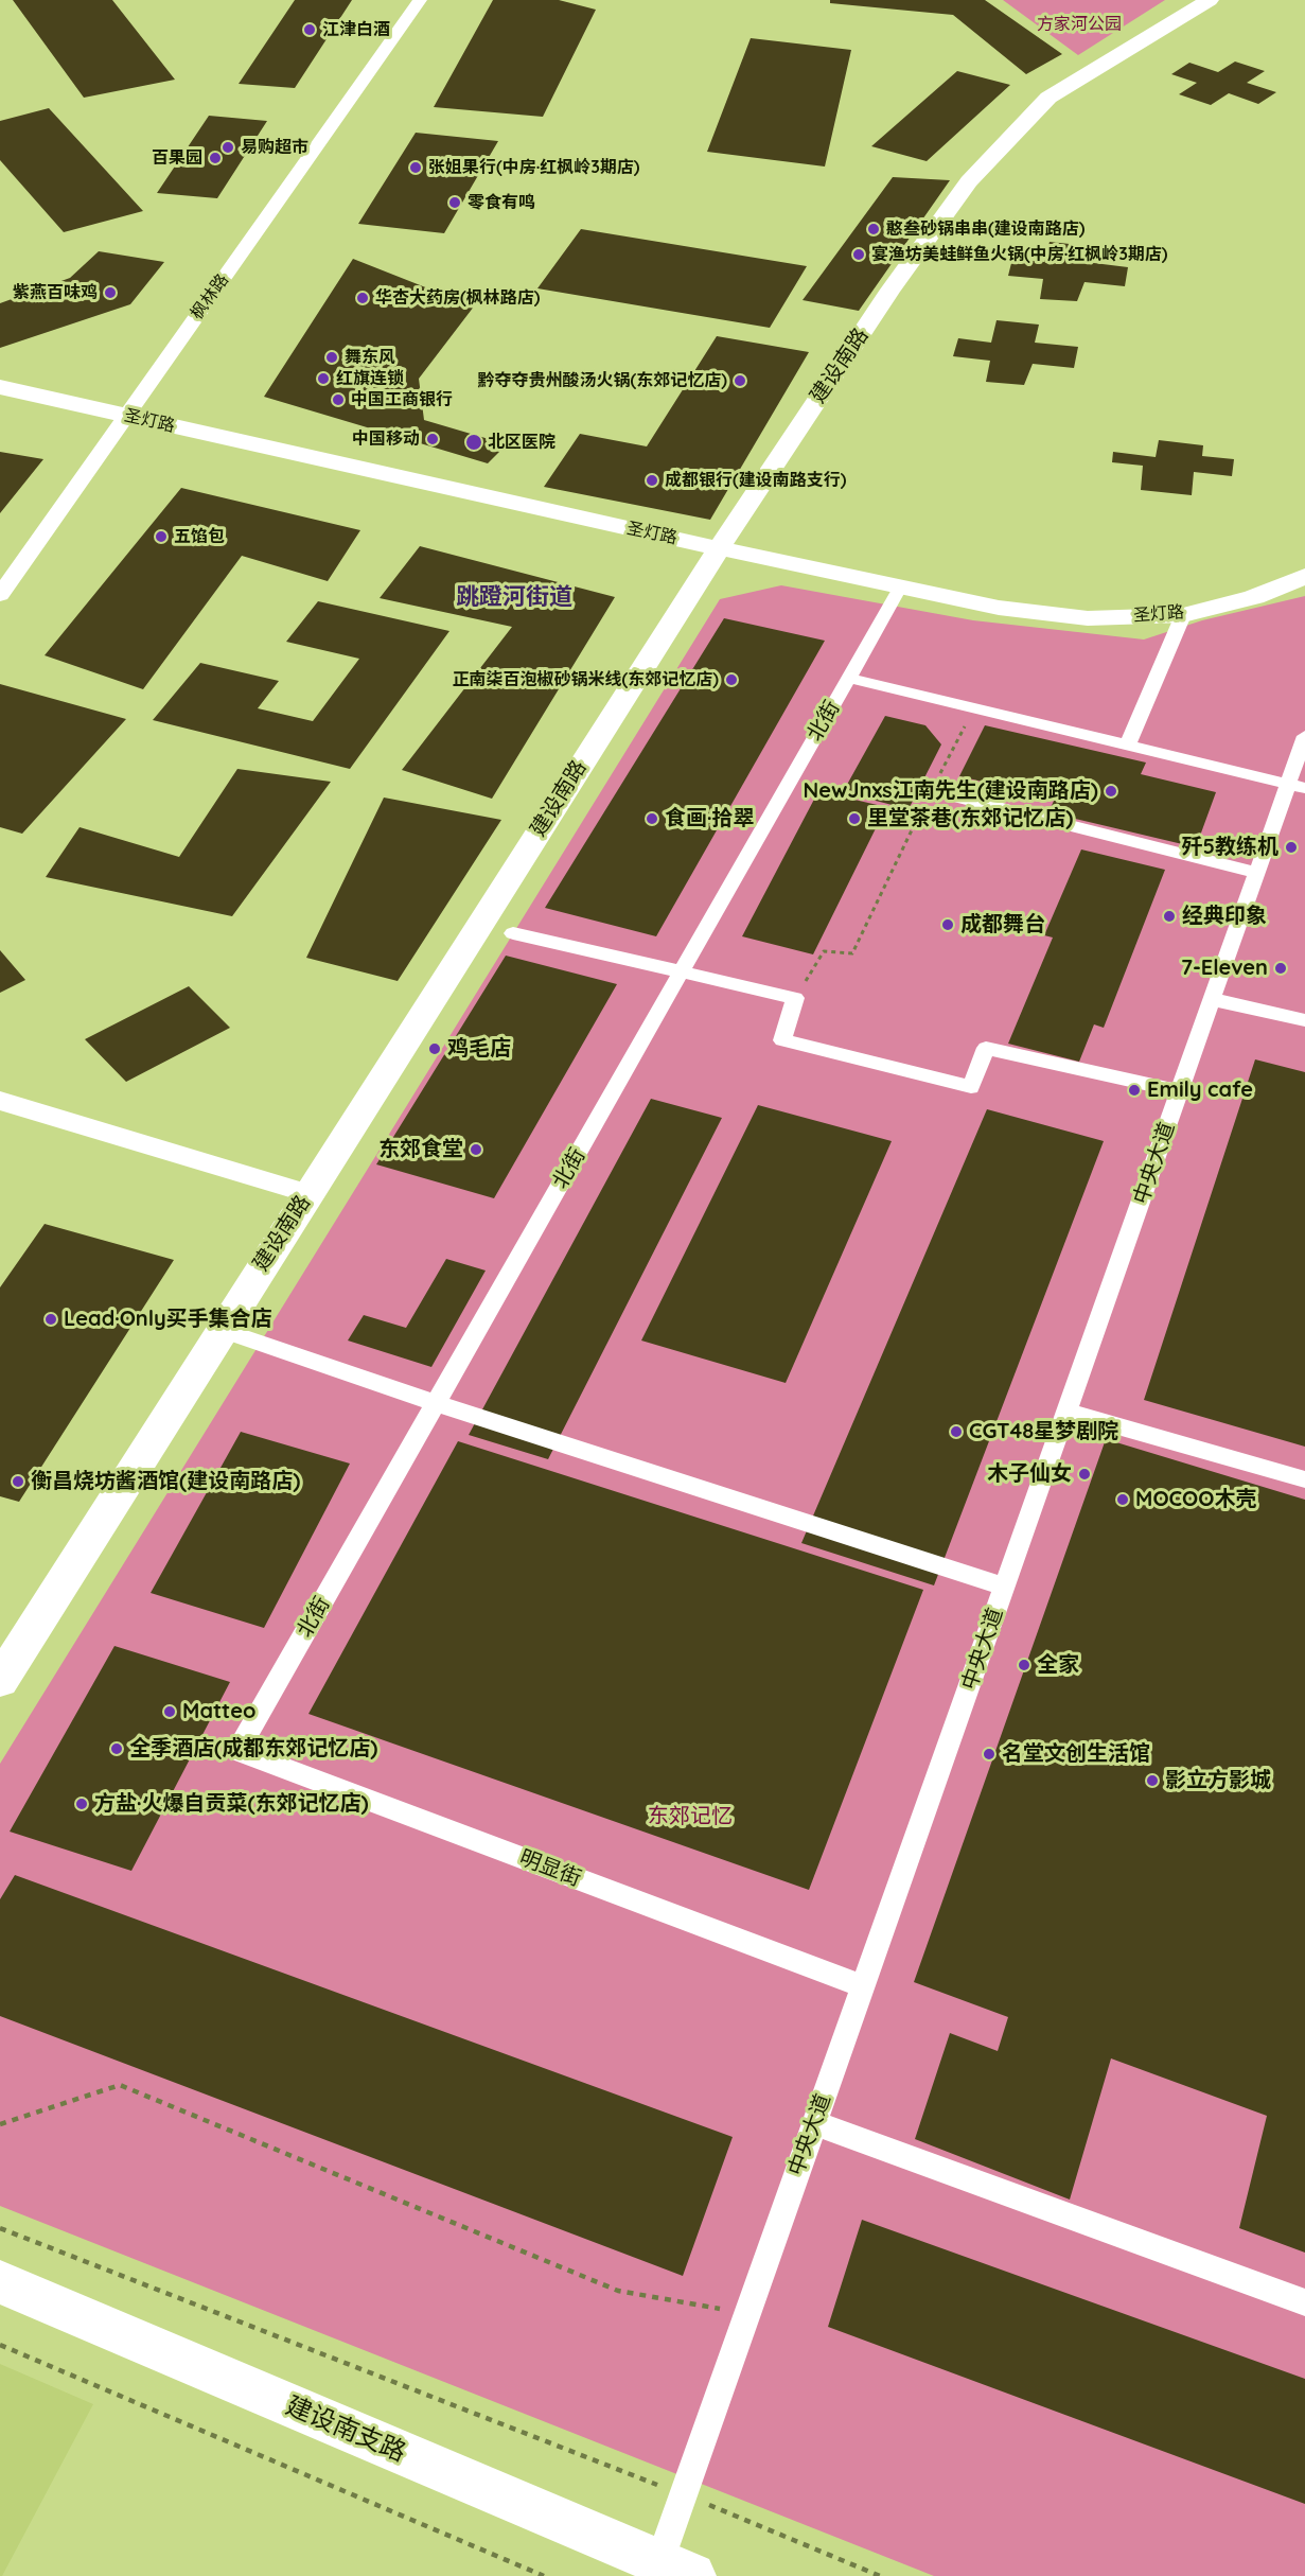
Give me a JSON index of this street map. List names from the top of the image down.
{
  "streets": {
    "street": [
      "枫林路",
      "建设南路",
      "圣灯路",
      "北街",
      "中央大道",
      "明显街",
      "建设南支路"
    ]
  },
  "crossings": [
    ["枫林路", "圣灯路"],
    ["建设南路", "圣灯路"],
    ["圣灯路", "北街"],
    ["北街", "明显街"],
    ["中央大道", "明显街"],
    ["中央大道", "建设南支路"]
  ],
  "districts": ["跳蹬河街道"],
  "parks": ["方家河公园", "东郊记忆"],
  "places": [
    "江津白酒",
    "易购超市",
    "百果园",
    "张姐果行(中房·红枫岭3期店)",
    "零食有鸣",
    "憨叁砂锅串串(建设南路店)",
    "宴渔坊美蛙鲜鱼火锅(中房·红枫岭3期店)",
    "紫燕百味鸡",
    "华杏大药房(枫林路店)",
    "舞东风",
    "红旗连锁",
    "黔夺夺贵州酸汤火锅(东郊记忆店)",
    "中国工商银行",
    "中国移动",
    "北区医院",
    "成都银行(建设南路支行)",
    "五馅包",
    "正南柒百泡椒砂锅米线(东郊记忆店)",
    "NewJnxs江南先生(建设南路店)",
    "食画·拾翠",
    "里堂茶巷(东郊记忆店)",
    "歼5教练机",
    "经典印象",
    "成都舞台",
    "7-Eleven",
    "鸡毛店",
    "Emily cafe",
    "东郊食堂",
    "Lead·Only买手集合店",
    "CGT48星梦剧院",
    "木子仙女",
    "衡昌烧坊酱酒馆(建设南路店)",
    "MOCOO木壳",
    "全家",
    "Matteo",
    "全季酒店(成都东郊记忆店)",
    "名堂文创生活馆",
    "影立方影城",
    "方盐·火爆自贡菜(东郊记忆店)"
  ]
}
